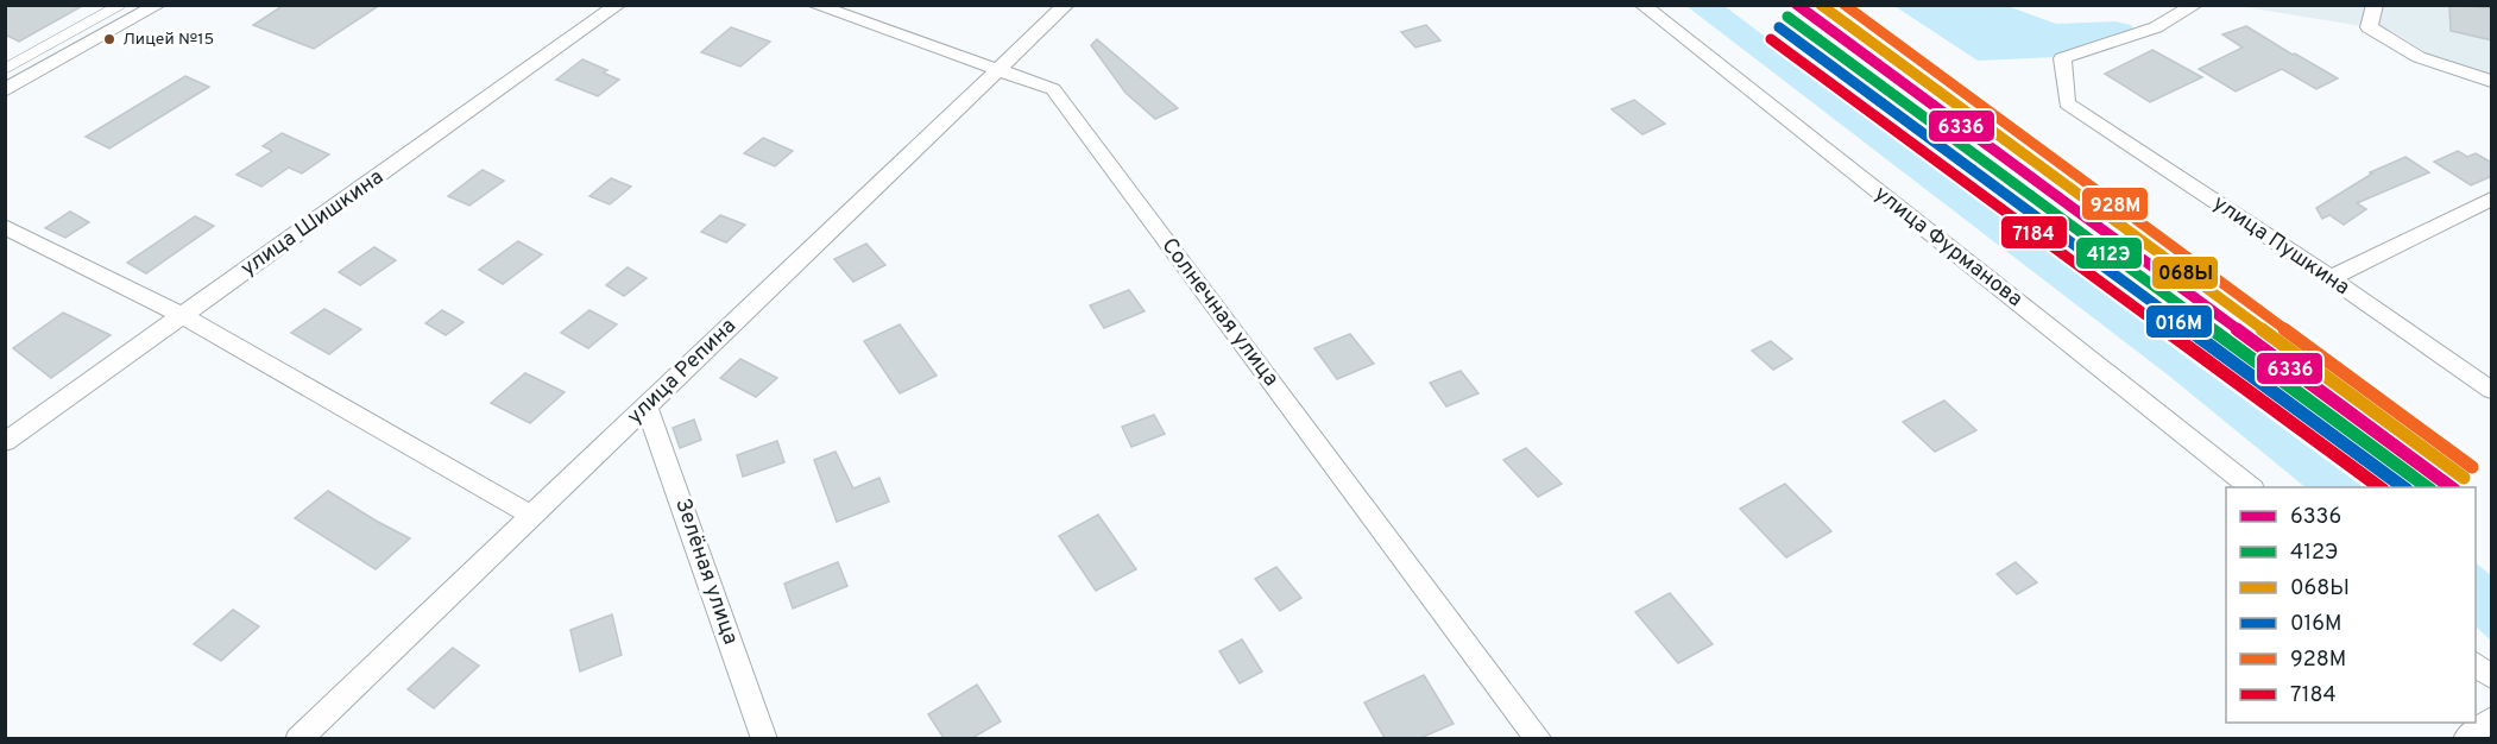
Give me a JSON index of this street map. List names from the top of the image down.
{
  "streets": {
    "street": [
      "улица Шишкина",
      "улица Пушкина",
      "улица Фурманова",
      "Солнечная улица",
      "улица Репина",
      "Зелёная улица"
    ]
  },
  "crossings": [
    ["Солнечная улица", "улица Репина"],
    ["улица Репина", "Зелёная улица"]
  ],
  "places": ["Лицей №15"],
  "lines": [
    "transit line 6336",
    "transit line 068Ы",
    "transit line 928М",
    "transit line 412Э",
    "transit line 016М",
    "transit line 7184"
  ],
  "legend": [
    "6336",
    "412Э",
    "068Ы",
    "016М",
    "928М",
    "7184"
  ]
}
